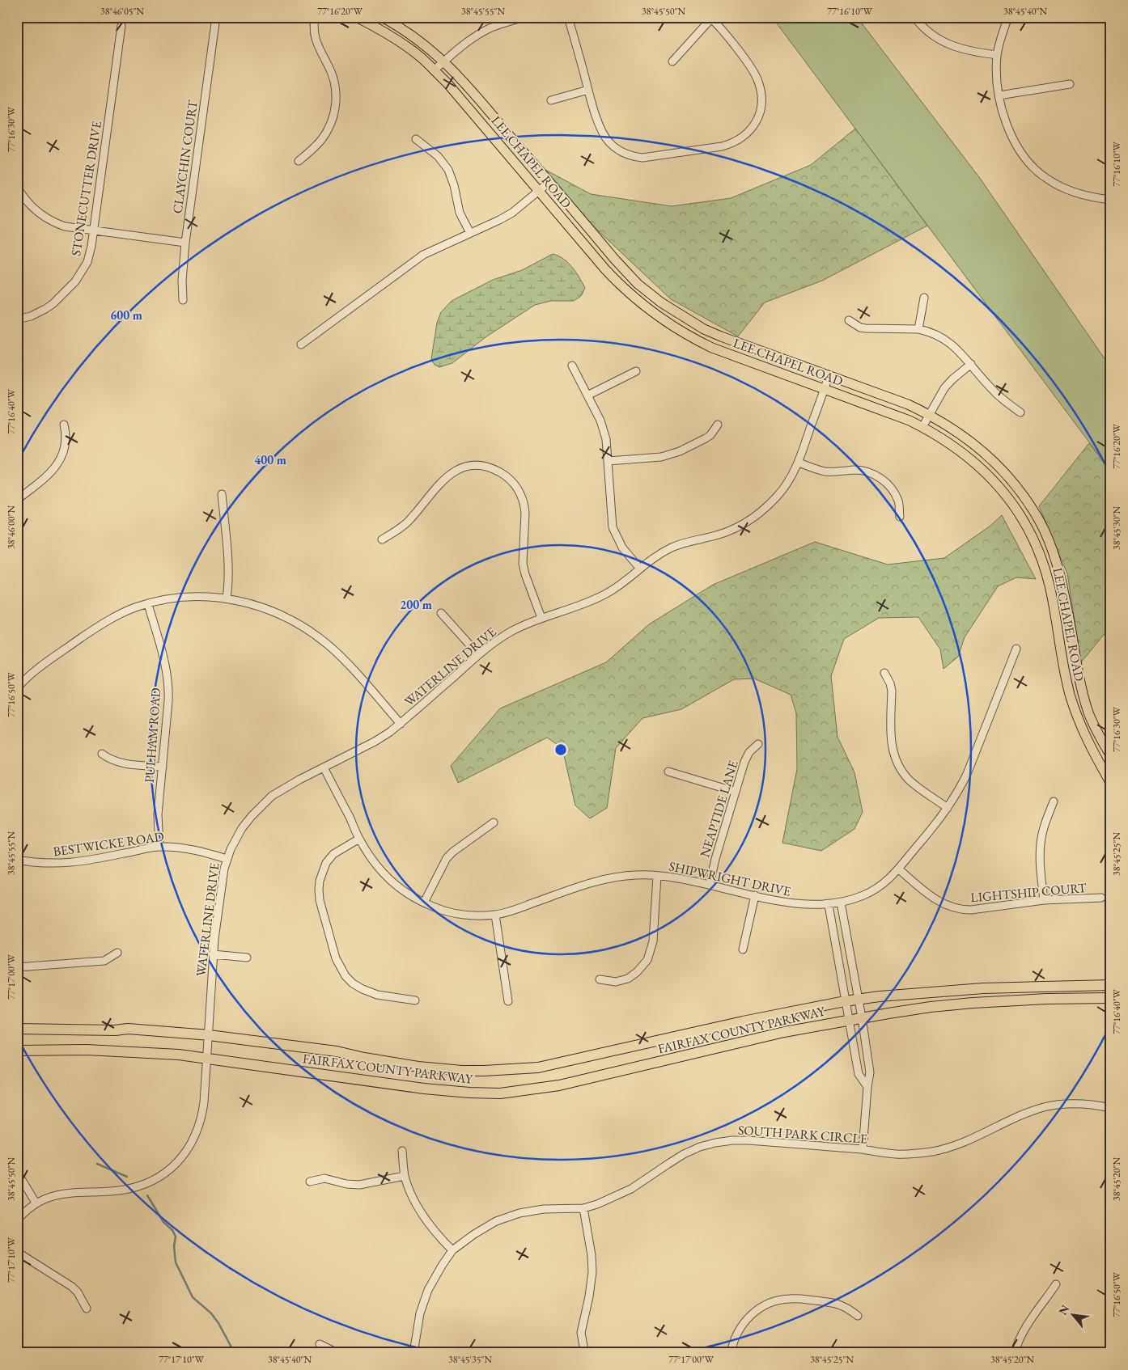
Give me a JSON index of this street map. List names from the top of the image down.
{
  "streets": {
    "highway": ["FAIRFAX COUNTY PARKWAY"],
    "main road": ["LEE CHAPEL ROAD"],
    "street": [
      "CLAYCHIN COURT",
      "STONECUTTER DRIVE",
      "WATERLINE DRIVE",
      "PULHAM ROAD",
      "NEAPTIDE LANE",
      "BESTWICKE ROAD",
      "SHIPWRIGHT DRIVE",
      "LIGHTSHIP COURT",
      "SOUTH PARK CIRCLE"
    ]
  },
  "crossings": [
    ["LEE CHAPEL ROAD", "WATERLINE DRIVE"],
    ["WATERLINE DRIVE", "BESTWICKE ROAD"],
    ["WATERLINE DRIVE", "SHIPWRIGHT DRIVE"],
    ["WATERLINE DRIVE", "FAIRFAX COUNTY PARKWAY"],
    ["PULHAM ROAD", "BESTWICKE ROAD"],
    ["NEAPTIDE LANE", "SHIPWRIGHT DRIVE"],
    ["SHIPWRIGHT DRIVE", "LIGHTSHIP COURT"]
  ],
  "north": "top left",
  "coordinates": [
    "38°46'05\"N",
    "77°16'20\"W",
    "38°45'55\"N",
    "38°45'50\"N",
    "77°16'10\"W",
    "38°45'40\"N",
    "77°16'30\"W",
    "77°16'40\"W",
    "38°46'00\"N",
    "38°45'30\"N",
    "77°16'50\"W",
    "38°45'25\"N",
    "77°17'00\"W",
    "38°45'20\"N",
    "77°17'10\"W",
    "38°45'35\"N"
  ],
  "rings": ["600 m", "400 m", "200 m"]
}
